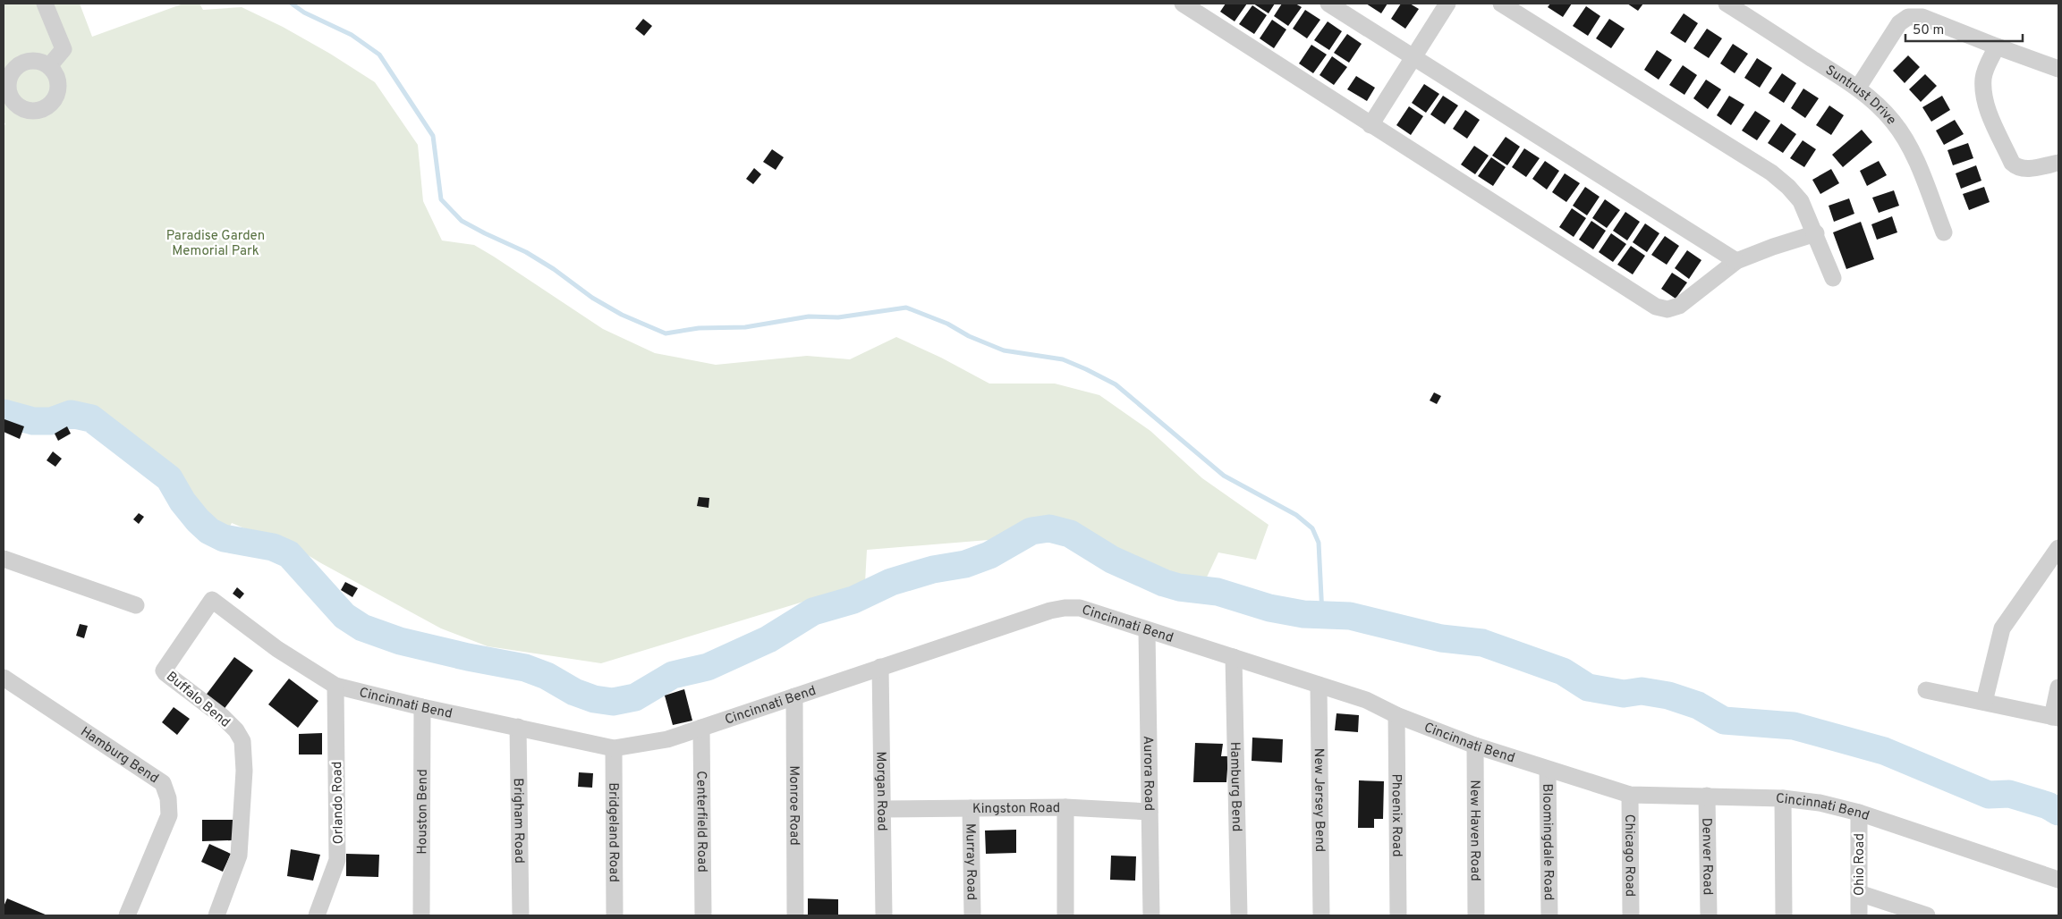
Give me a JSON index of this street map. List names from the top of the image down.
{
  "streets": {
    "street": [
      "Suntrust Drive",
      "Cincinnati Bend",
      "Buffalo Bend",
      "Hamburg Bend",
      "Aurora Road",
      "Morgan Road",
      "New Jersey Bend",
      "Orlando Road",
      "Monroe Road",
      "Kingston Road",
      "Houston Bend",
      "Phoenix Road",
      "Brigham Road",
      "Centerfield Road",
      "New Haven Road",
      "Bridgeland Road",
      "Bloomingdale Road",
      "Chicago Road",
      "Denver Road",
      "Murray Road",
      "Ohio Road"
    ]
  },
  "crossings": [
    ["Cincinnati Bend", "Buffalo Bend"],
    ["Cincinnati Bend", "Hamburg Bend"],
    ["Cincinnati Bend", "Aurora Road"],
    ["Cincinnati Bend", "Morgan Road"],
    ["Cincinnati Bend", "New Jersey Bend"],
    ["Cincinnati Bend", "Orlando Road"],
    ["Cincinnati Bend", "Monroe Road"],
    ["Cincinnati Bend", "Houston Bend"],
    ["Cincinnati Bend", "Phoenix Road"],
    ["Cincinnati Bend", "Brigham Road"],
    ["Cincinnati Bend", "Centerfield Road"],
    ["Cincinnati Bend", "New Haven Road"],
    ["Cincinnati Bend", "Bridgeland Road"],
    ["Cincinnati Bend", "Bloomingdale Road"],
    ["Cincinnati Bend", "Chicago Road"],
    ["Cincinnati Bend", "Denver Road"],
    ["Cincinnati Bend", "Ohio Road"],
    ["Aurora Road", "Kingston Road"],
    ["Morgan Road", "Kingston Road"],
    ["Kingston Road", "Murray Road"]
  ],
  "parks": ["Paradise Garden Memorial Park"],
  "scale_bar": "50 m"
}
